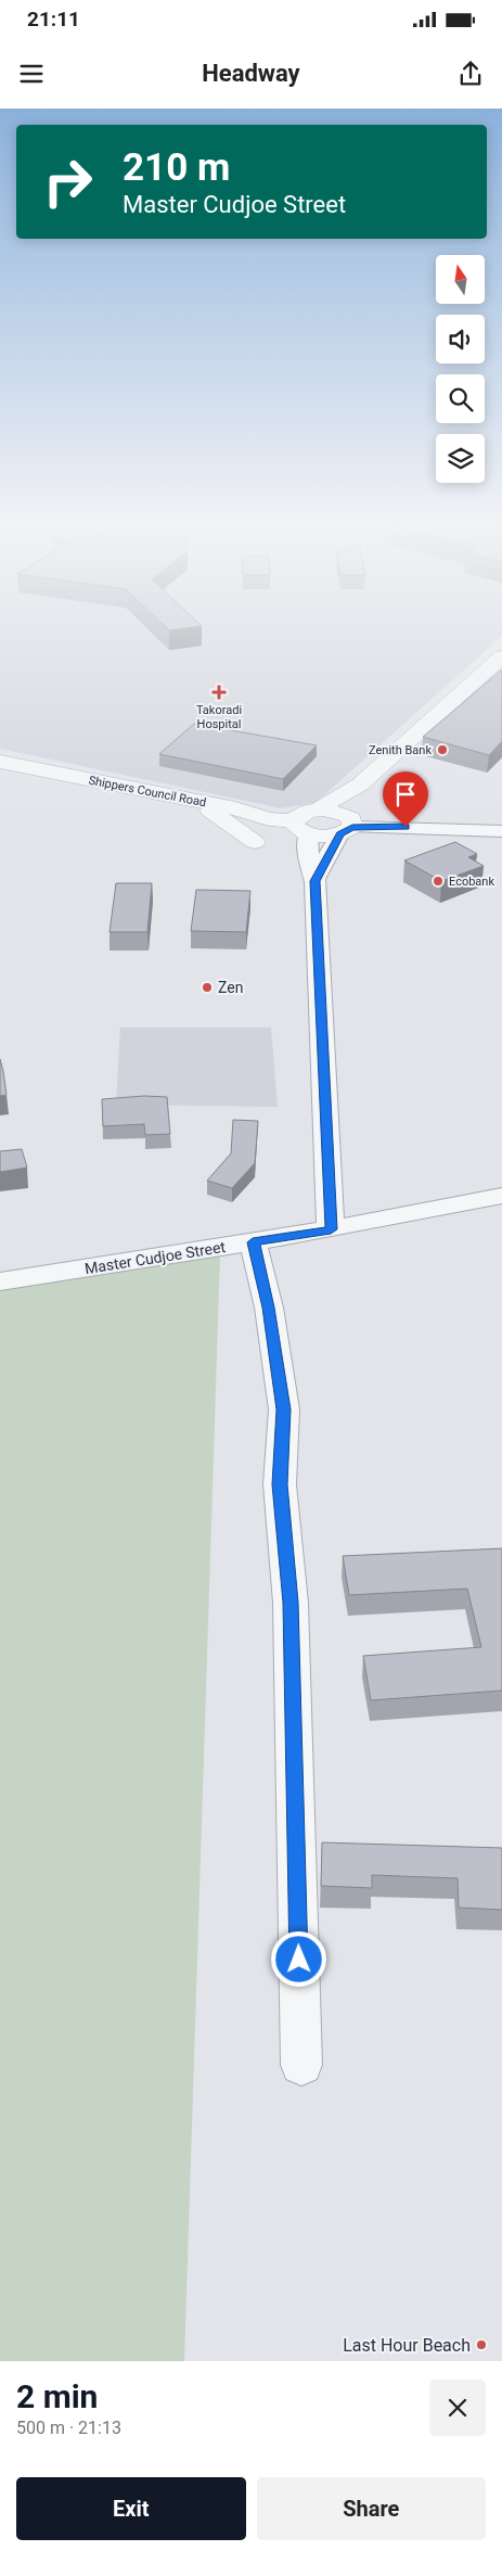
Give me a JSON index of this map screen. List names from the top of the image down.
{
  "streets": {
    "street": ["Shippers Council Road", "Master Cudjoe Street"]
  },
  "places": {
    "health": ["Takoradi Hospital"],
    "other": [
      "Zenith Bank",
      "Ecobank",
      "Zen",
      "Last Hour Beach"
    ]
  },
  "north": "top",
  "page": {
    "status": "21:11",
    "header": "Headway",
    "turn": ["210 m", "Master Cudjoe Street"],
    "heading": ["2 min", "500 m · 21:13"],
    "buttons": ["Exit", "Share"]
  }
}
